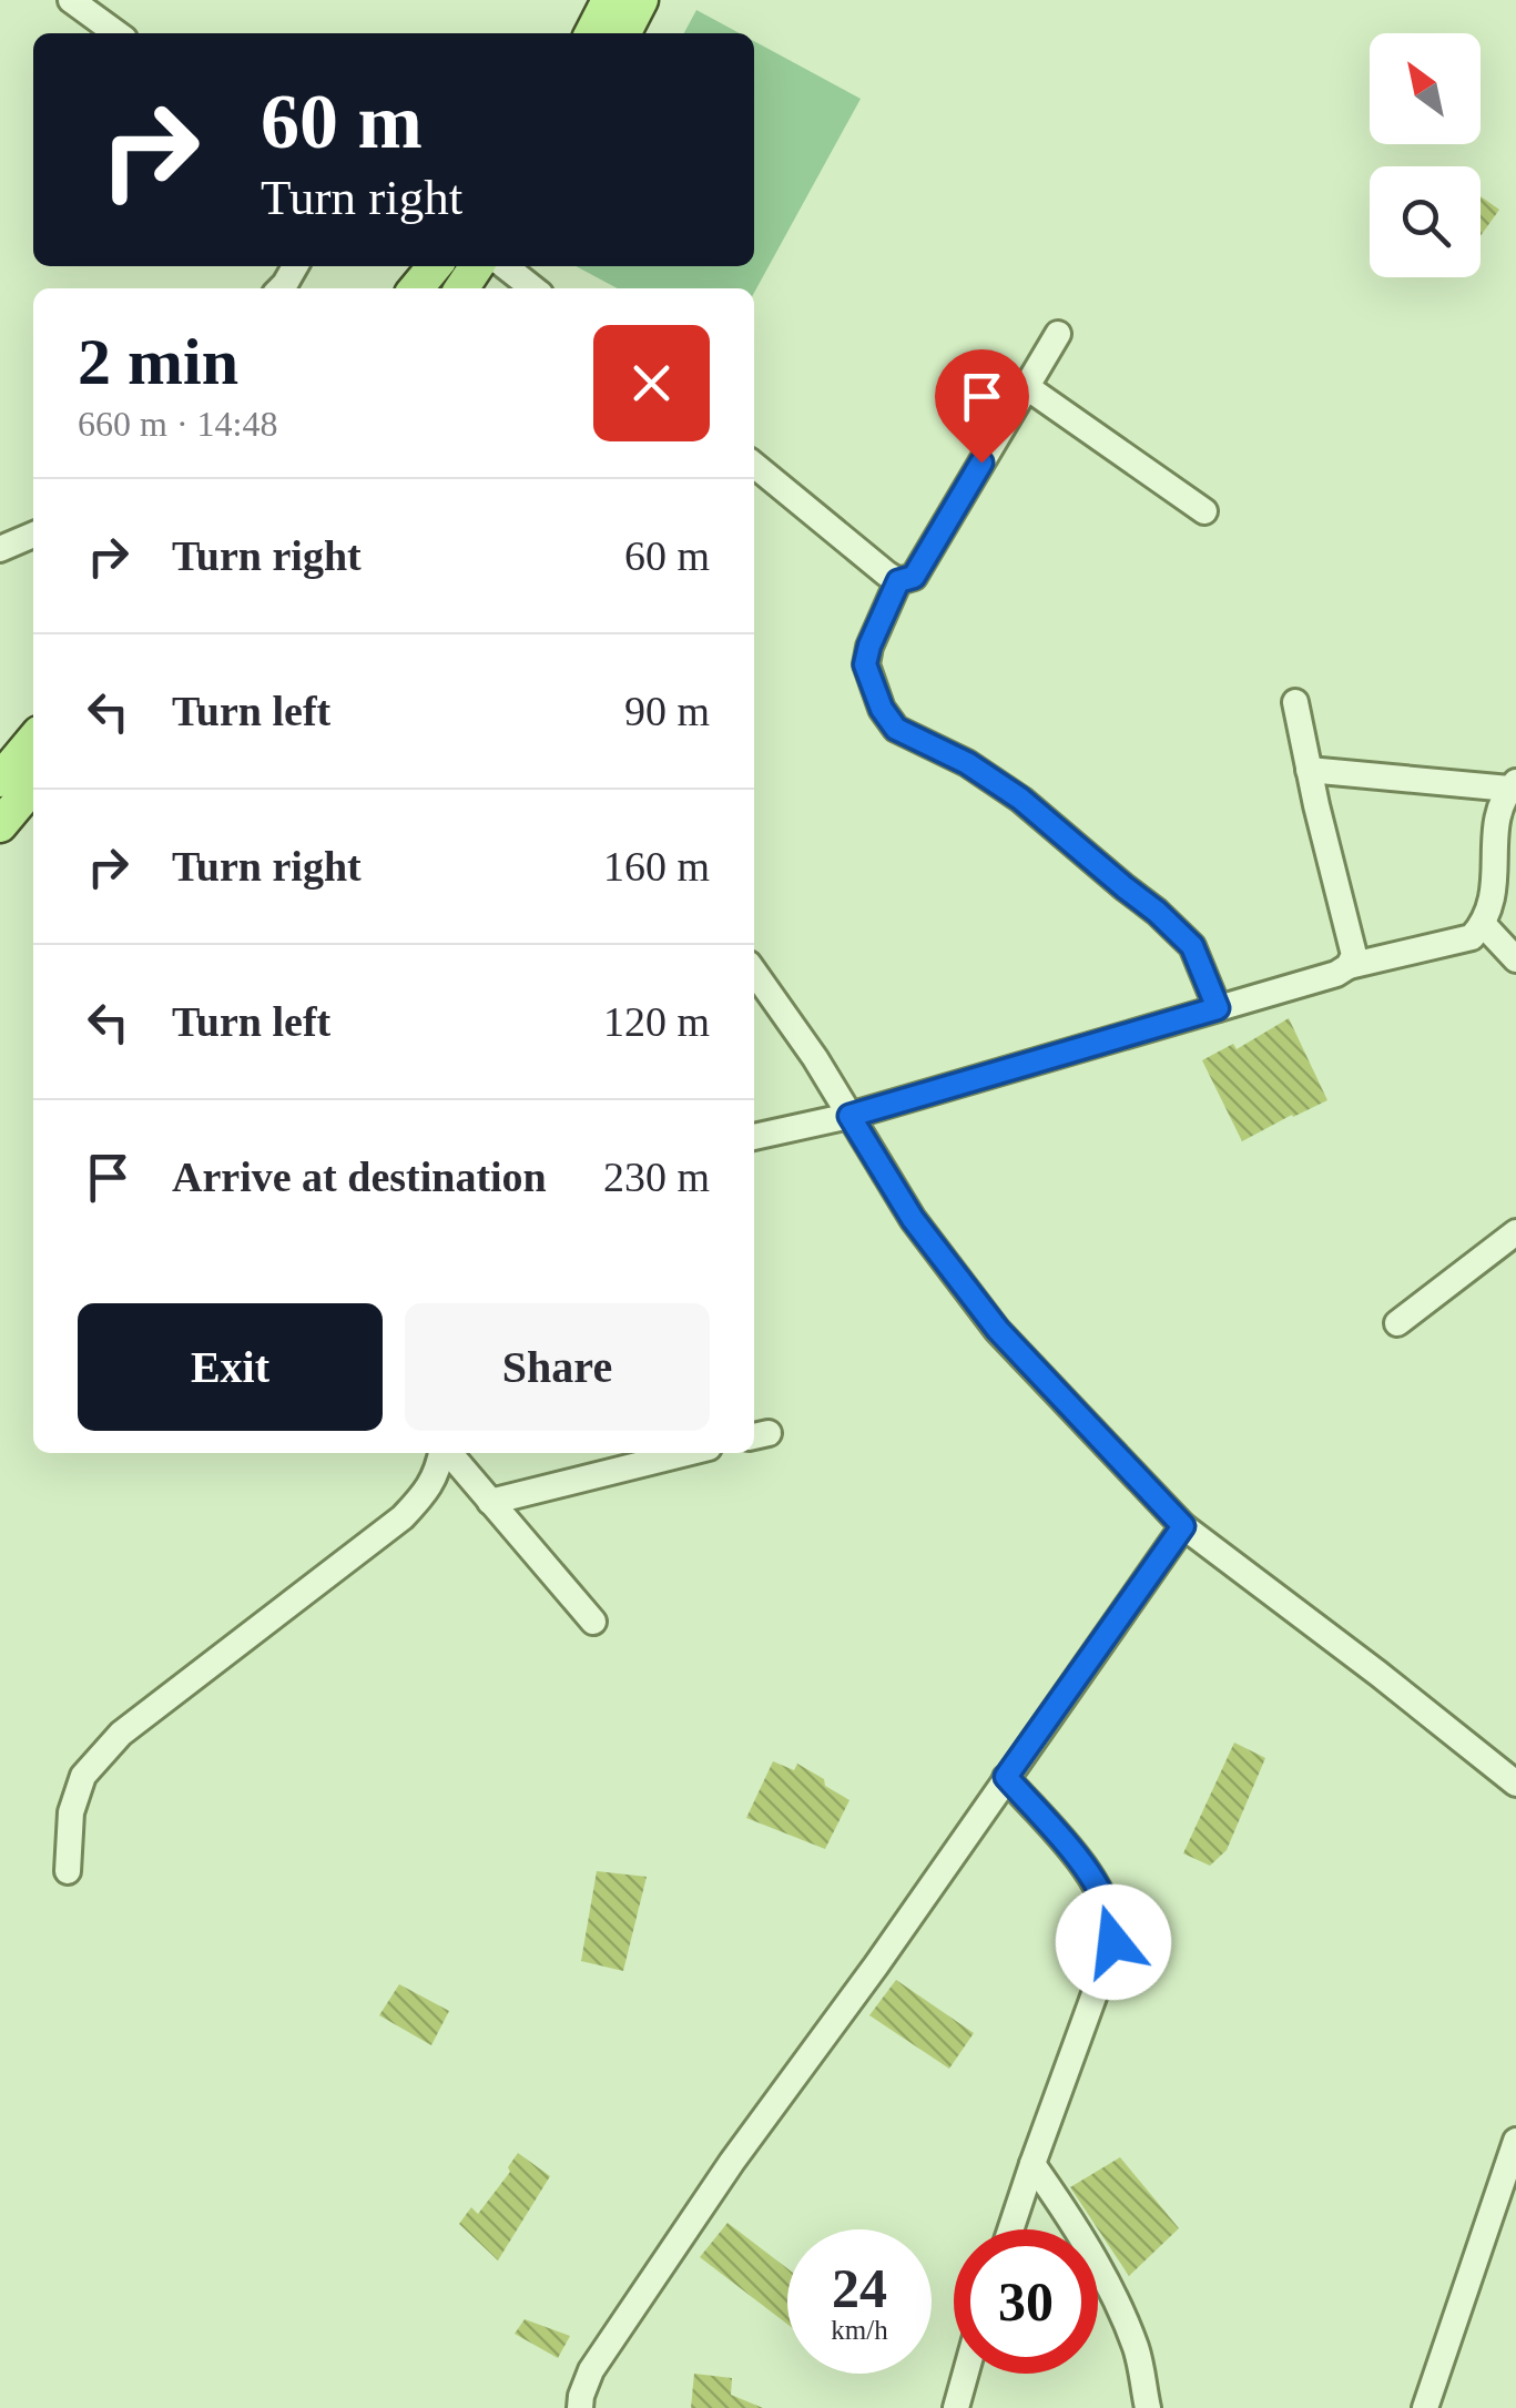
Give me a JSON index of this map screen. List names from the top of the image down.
{
  "north": "top left",
  "page": {
    "turn": ["60 m", "Turn right"],
    "heading": ["2 min", "660 m · 14:48"],
    "list": [
      {
        "name": "Turn right",
        "value": "60 m"
      },
      {
        "name": "Turn left",
        "value": "90 m"
      },
      {
        "name": "Turn right",
        "value": "160 m"
      },
      {
        "name": "Turn left",
        "value": "120 m"
      },
      {
        "name": "Arrive at destination",
        "value": "230 m"
      }
    ],
    "buttons": ["Exit", "Share"],
    "speed": "24 km/h",
    "limit": "30"
  }
}
